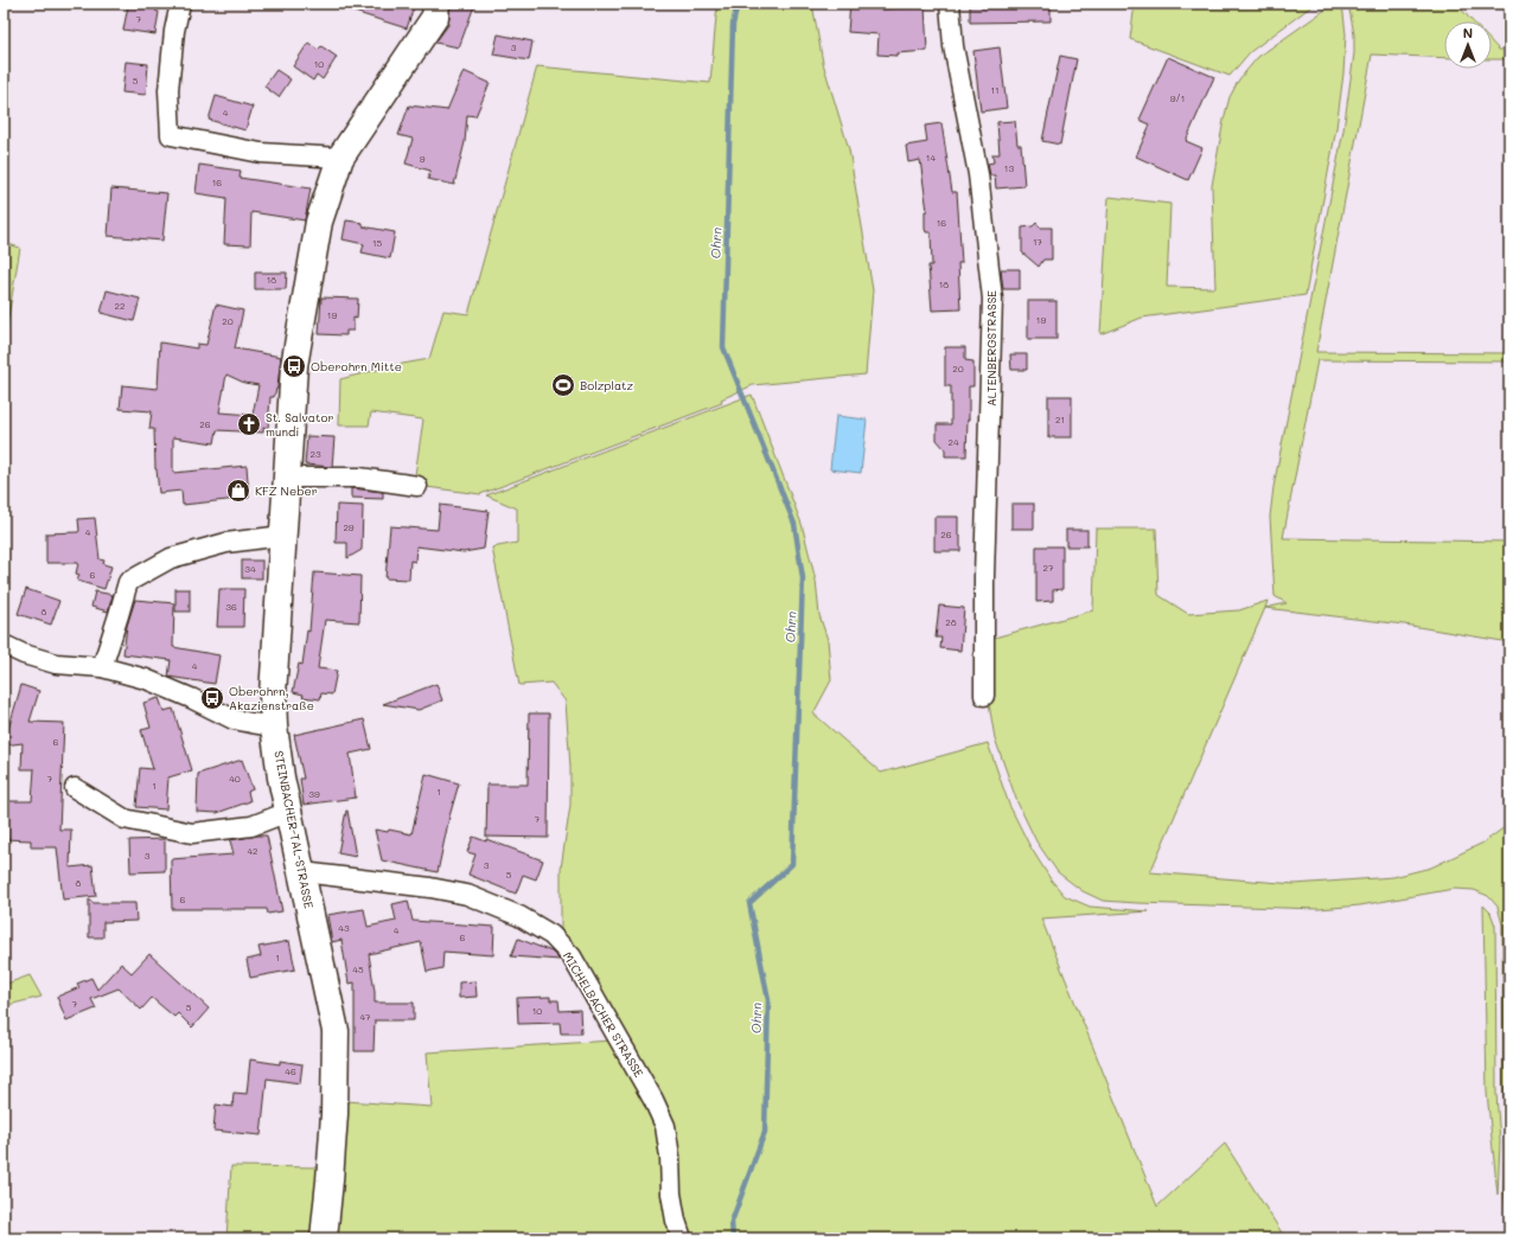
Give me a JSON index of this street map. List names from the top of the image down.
{
  "streets": {
    "main road": ["STEINBACHER-TAL-STRASSE"],
    "street": ["ALTENBERGSTRASSE", "MICHELBACHER STRASSE"]
  },
  "crossings": [
    ["STEINBACHER-TAL-STRASSE", "MICHELBACHER STRASSE"]
  ],
  "water": ["Ohrn"],
  "places": {
    "bus stop": ["Oberohrn Mitte", "Oberohrn, Akazienstraße"],
    "sports": ["Bolzplatz"],
    "church": ["St. Salvator mundi"],
    "shop": ["KFZ Neber"]
  },
  "house_numbers": [
    "7",
    "3",
    "10",
    "5",
    "11",
    "9/1",
    "4",
    "14",
    "9",
    "13",
    "16",
    "16",
    "17",
    "15",
    "18",
    "18",
    "22",
    "19",
    "19",
    "20",
    "20",
    "21",
    "26",
    "24",
    "23",
    "29",
    "4",
    "26",
    "27",
    "34",
    "6",
    "36",
    "8",
    "28",
    "4",
    "6",
    "7",
    "40",
    "1",
    "1",
    "39",
    "7",
    "42",
    "3",
    "3",
    "5",
    "8",
    "6",
    "43",
    "4",
    "6",
    "1",
    "45",
    "7",
    "5",
    "10",
    "47",
    "46"
  ],
  "north": "top"
}
